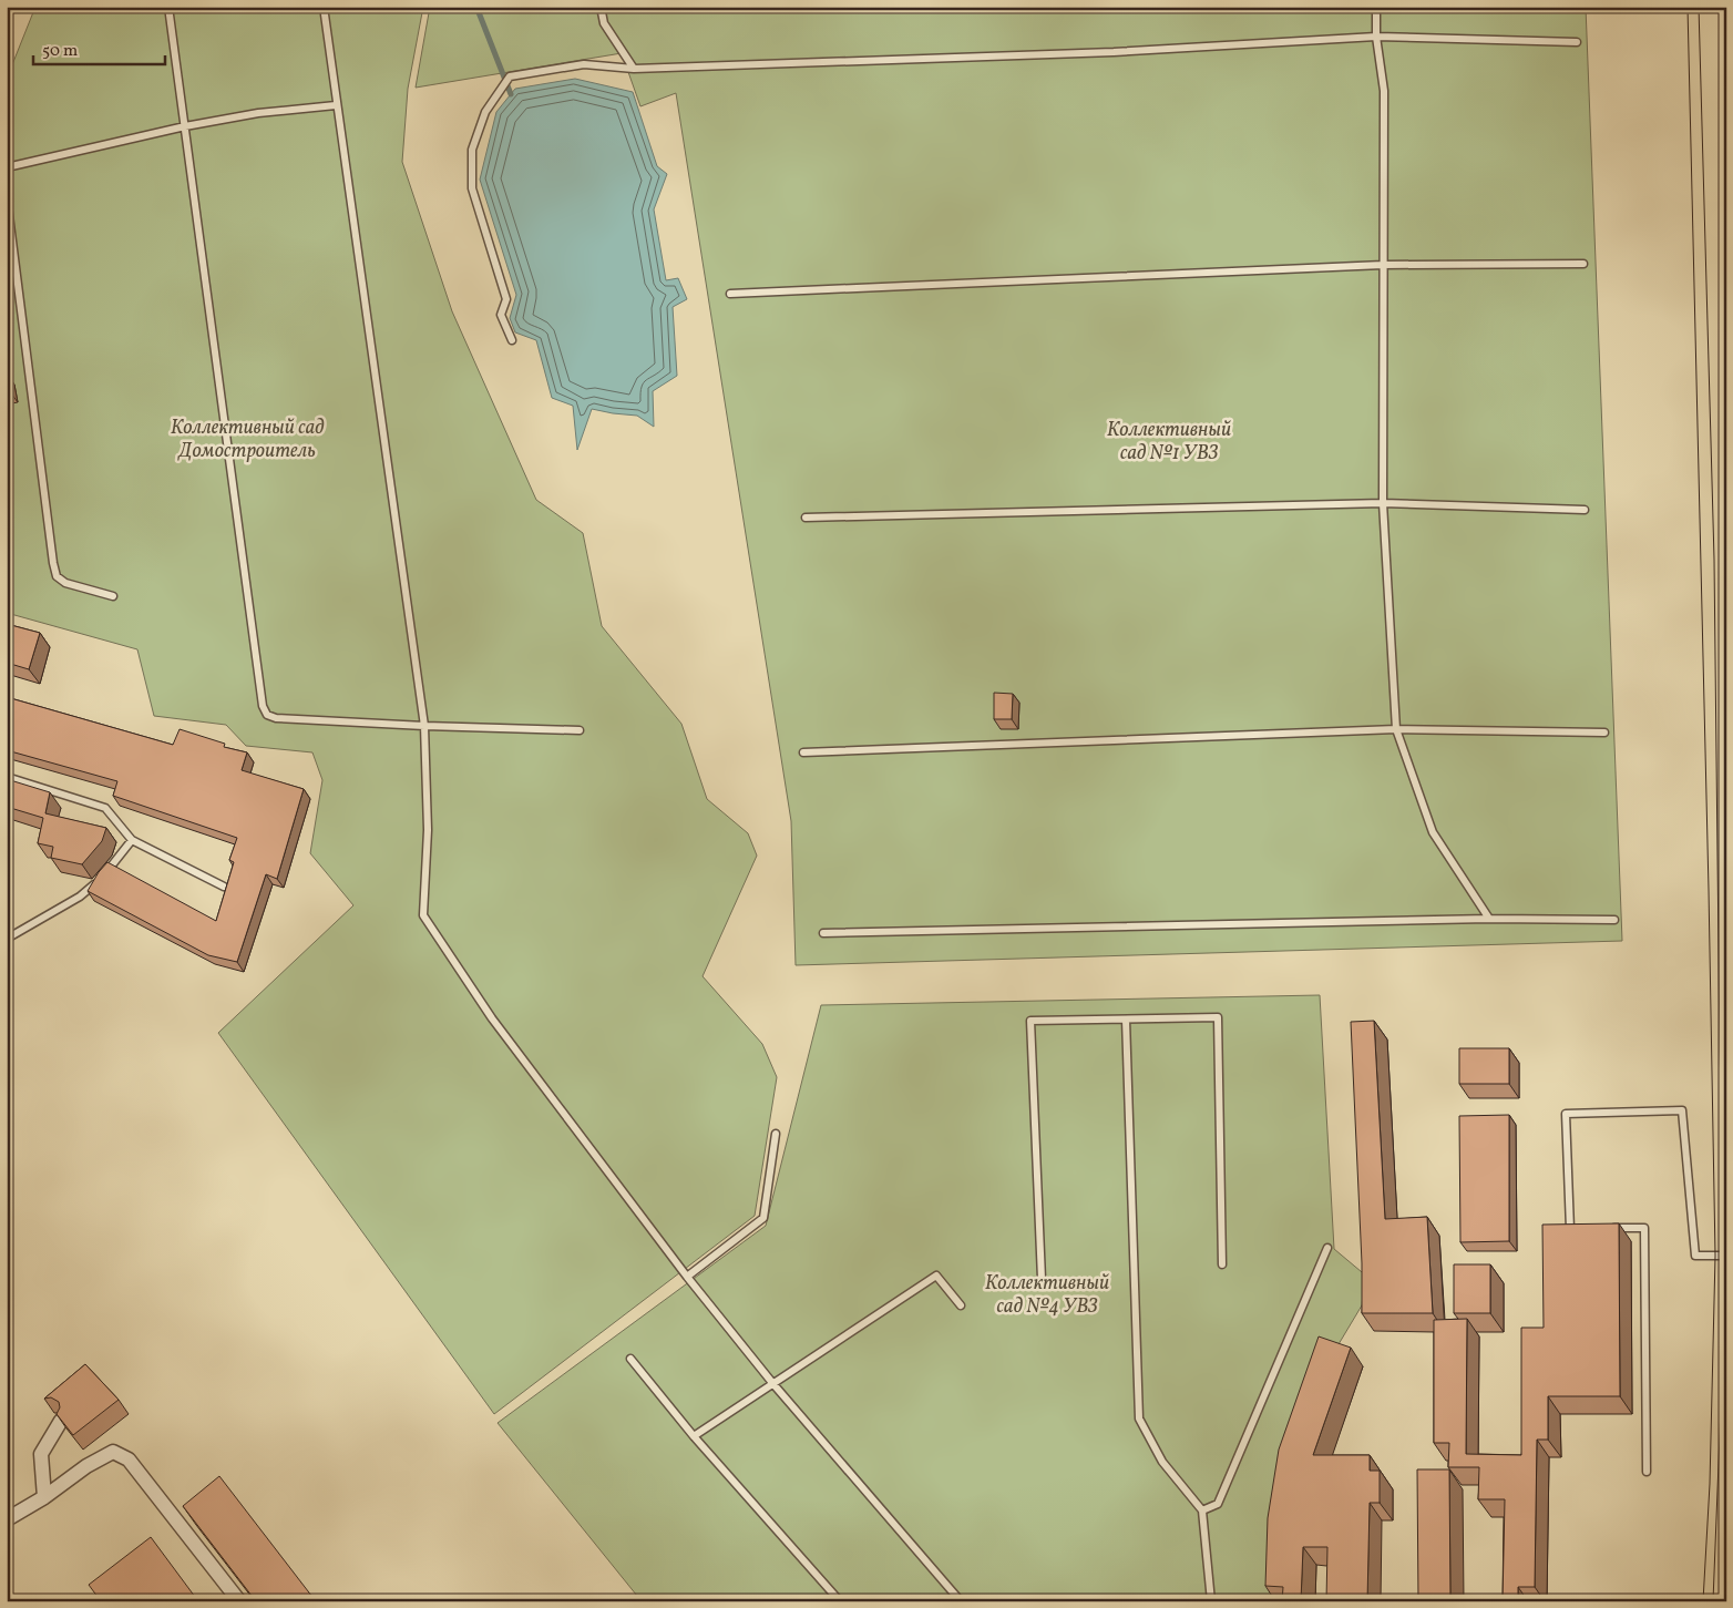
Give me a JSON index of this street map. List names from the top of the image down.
{
  "parks": ["Коллективный сад Домостроитель", "Коллективный сад №1 УВЗ", "Коллективный сад №4 УВЗ"],
  "scale_bar": "50 m"
}
